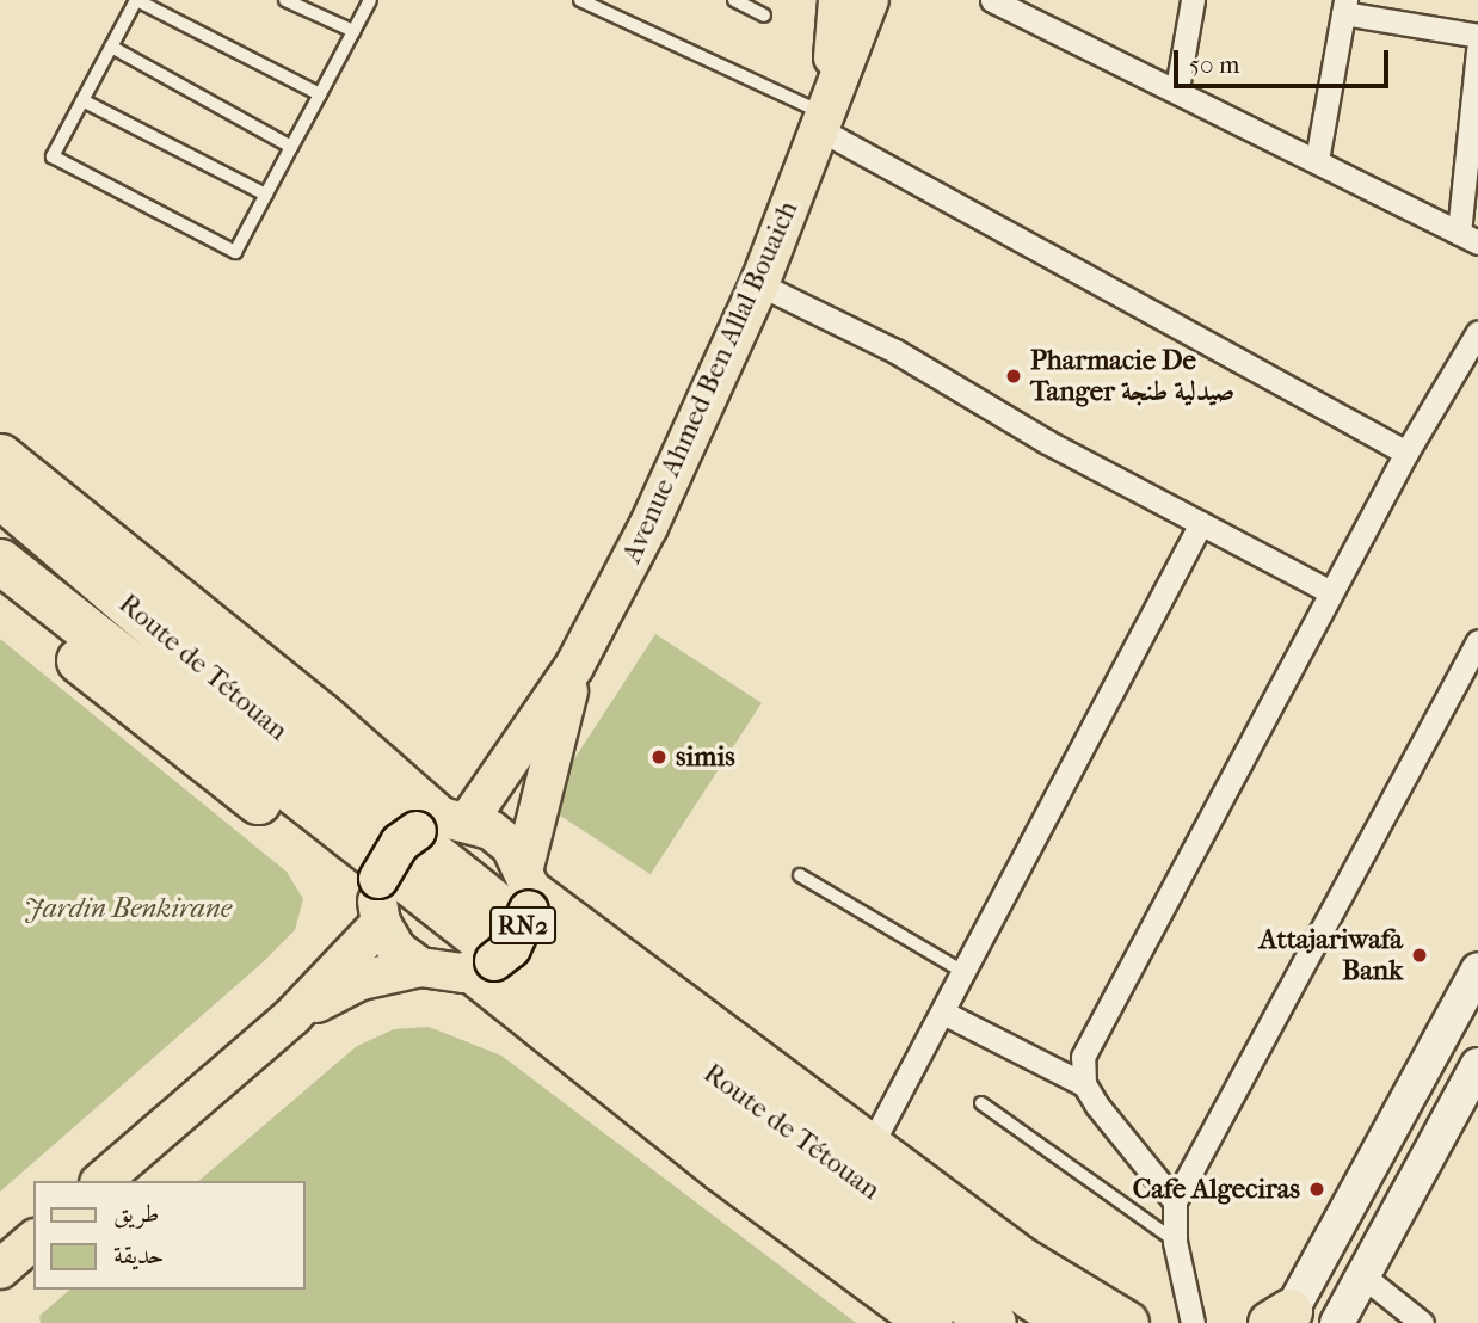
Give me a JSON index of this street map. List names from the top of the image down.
{
  "streets": {
    "highway": ["Route de Tétouan", "RN2"],
    "main road": ["Avenue Ahmed Ben Allal Bouaich"]
  },
  "parks": ["Jardin Benkirane"],
  "places": [
    "Pharmacie De Tanger صيدلية طنجة",
    "simis",
    "Attajariwafa Bank",
    "Cafe Algeciras"
  ],
  "legend": ["طريق", "حديقة"],
  "scale_bar": "50 m"
}
